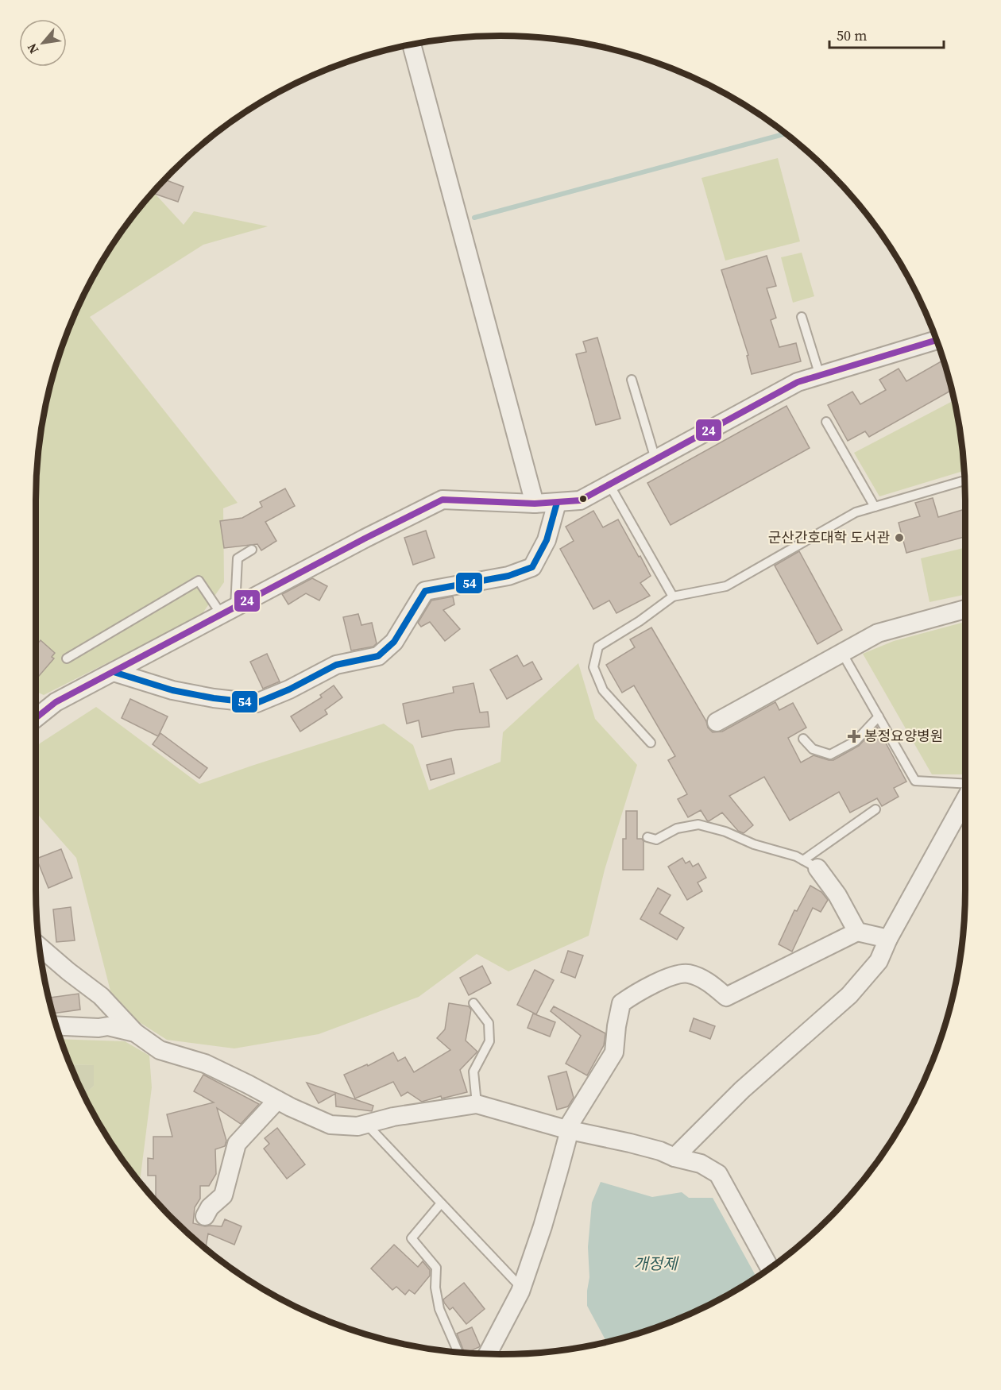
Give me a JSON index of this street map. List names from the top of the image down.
{
  "water": ["개정제"],
  "places": {
    "other": ["군산간호대학 도서관"],
    "health": ["봉정요양병원"]
  },
  "lines": ["transit line 24", "transit line 54"],
  "scale_bar": "50 m",
  "north": "bottom left"
}
